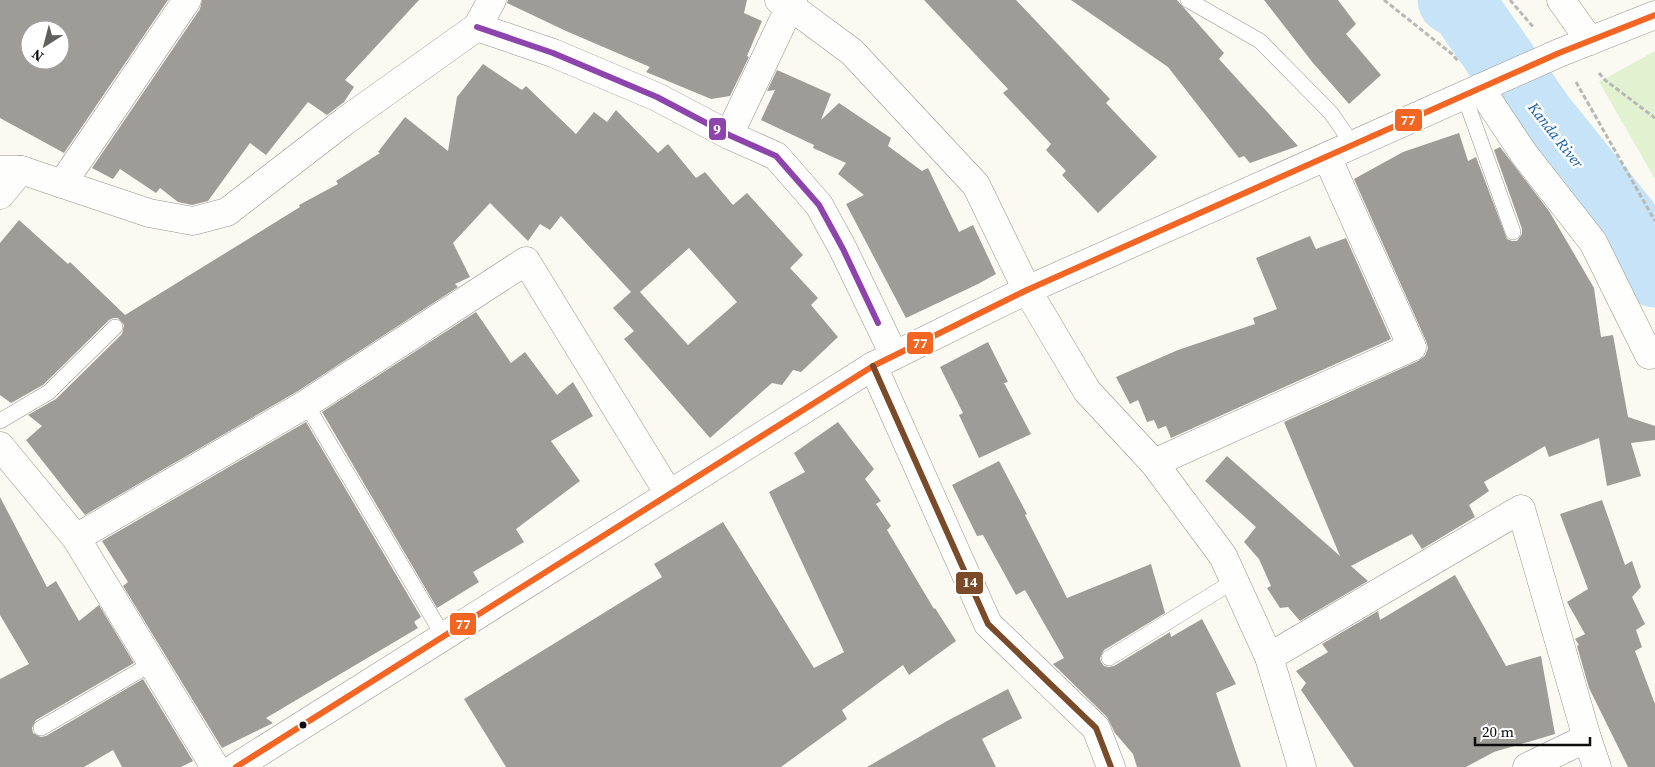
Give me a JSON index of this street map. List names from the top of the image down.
{
  "water": ["Kanda River"],
  "lines": ["transit line 77", "transit line 9", "transit line 14"],
  "scale_bar": "20 m",
  "north": "bottom left"
}
